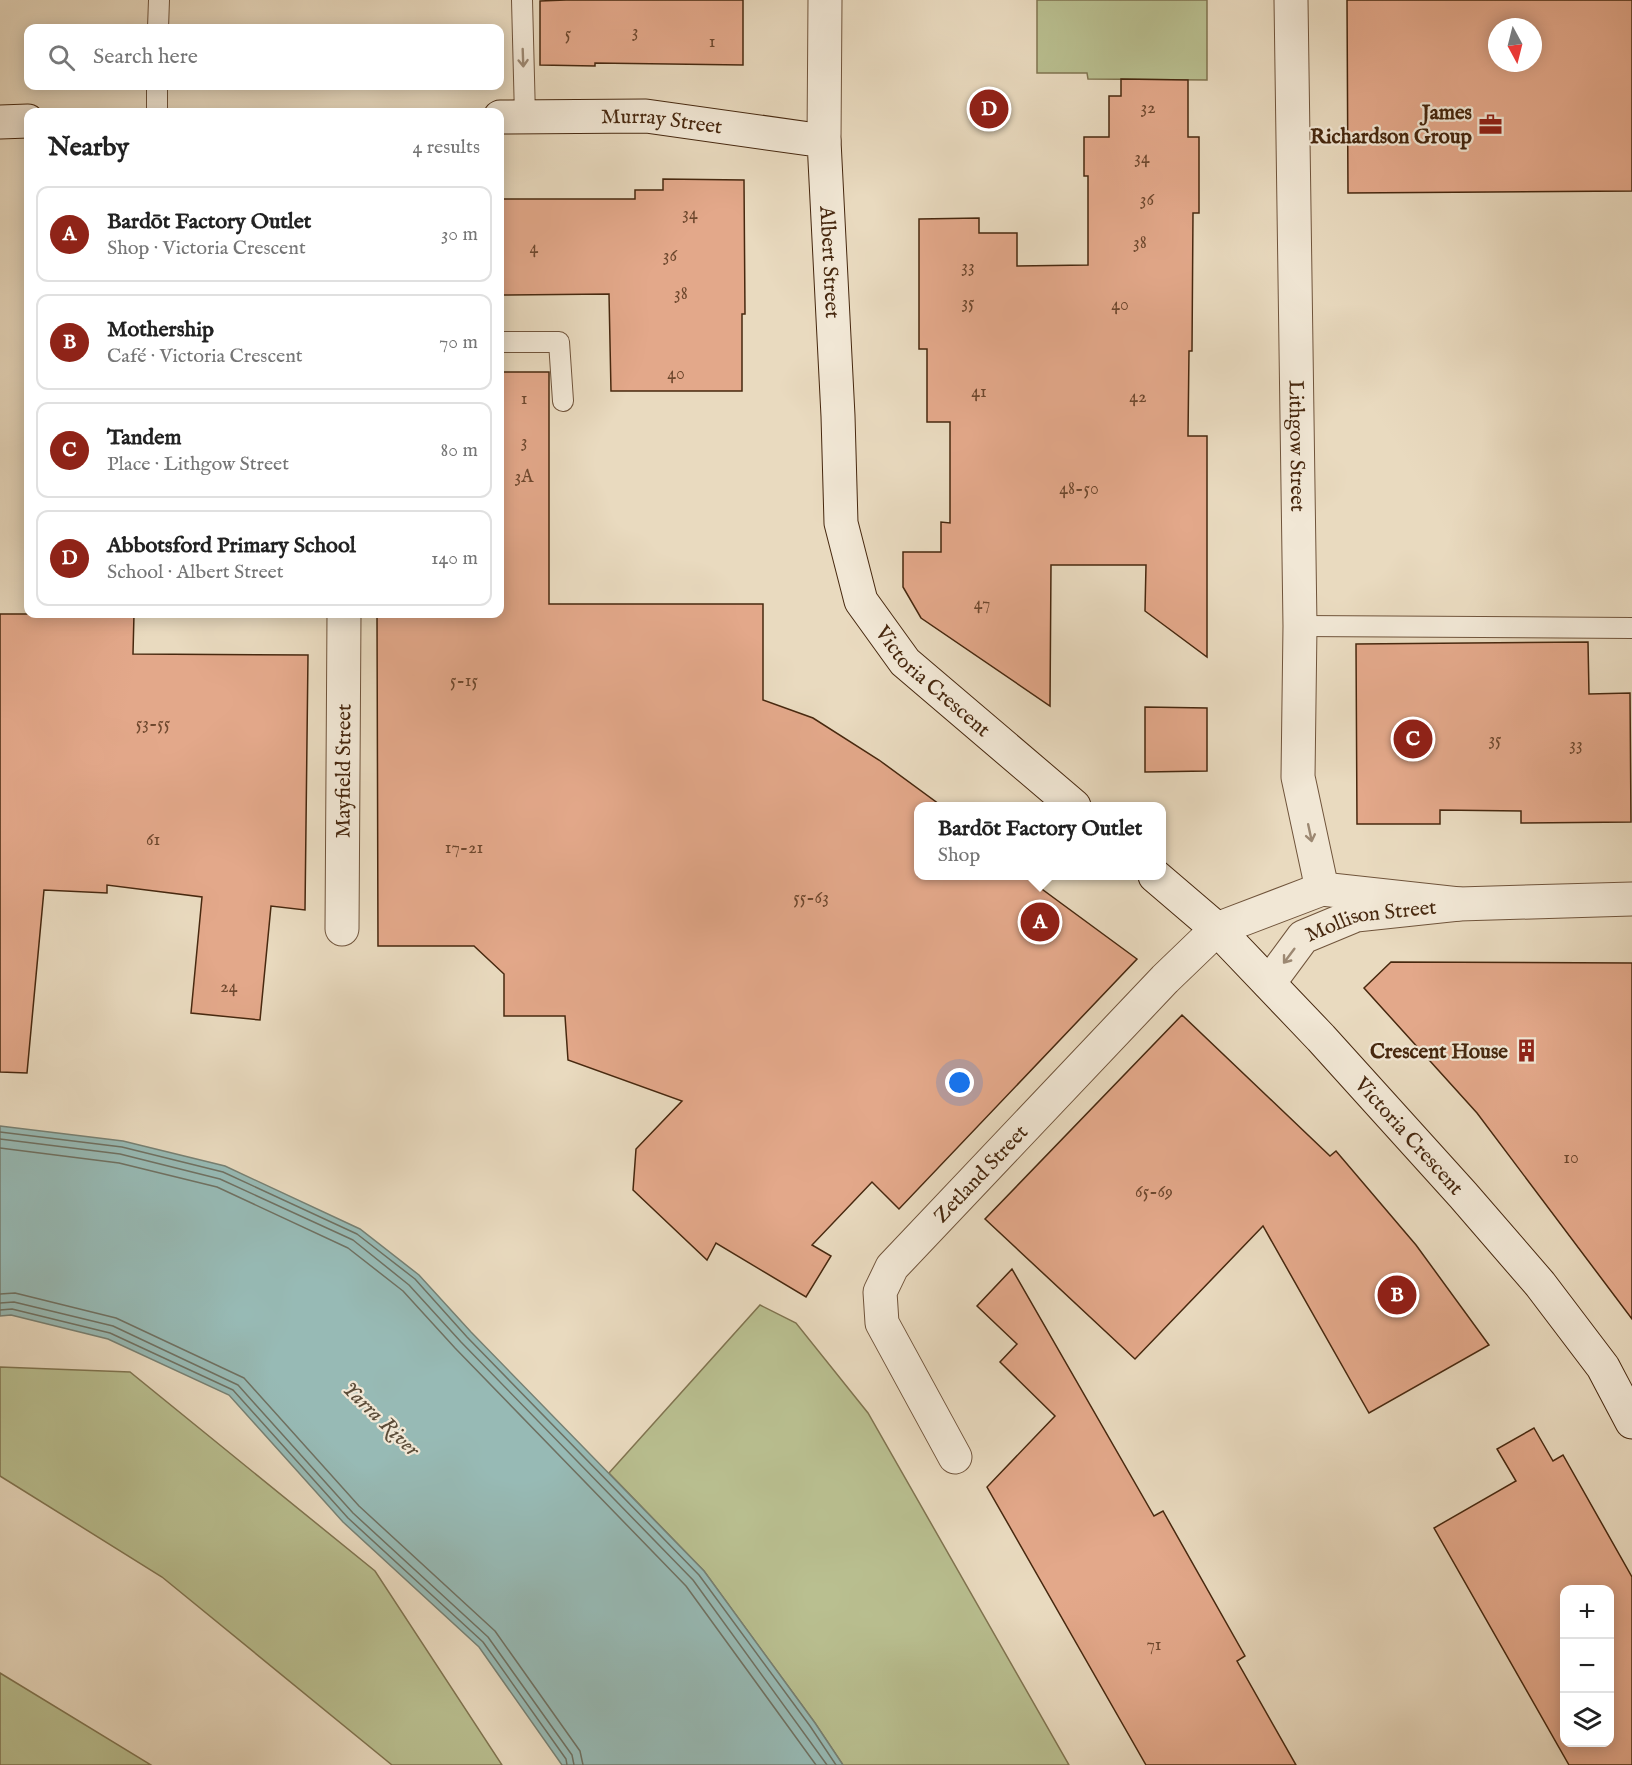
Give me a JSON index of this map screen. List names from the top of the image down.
{
  "streets": {
    "street": [
      "Murray Street",
      "Albert Street",
      "Lithgow Street",
      "Victoria Crescent",
      "Mayfield Street",
      "Mollison Street",
      "Zetland Street"
    ]
  },
  "crossings": [
    ["Murray Street", "Albert Street"],
    ["Albert Street", "Victoria Crescent"],
    ["Lithgow Street", "Mollison Street"],
    ["Victoria Crescent", "Mollison Street"],
    ["Victoria Crescent", "Zetland Street"],
    ["Mollison Street", "Zetland Street"]
  ],
  "water": ["Yarra River"],
  "places": {
    "office": ["James Richardson Group"],
    "building": ["Crescent House"]
  },
  "house_numbers": [
    "3",
    "5",
    "1",
    "32",
    "34",
    "36",
    "34",
    "38",
    "4",
    "36",
    "33",
    "38",
    "35",
    "40",
    "40",
    "41",
    "42",
    "1",
    "3",
    "3A",
    "48-50",
    "47",
    "5-15",
    "53-55",
    "35",
    "33",
    "61",
    "17-21",
    "55-63",
    "24",
    "10",
    "65-69",
    "71"
  ],
  "north": "bottom",
  "page": {
    "search": "Search here",
    "pins": [
      "D",
      "C",
      "A",
      "B"
    ],
    "heading": ["Nearby", "4 results"],
    "list": [
      {
        "mark": "A",
        "name": "Bardōt Factory Outlet",
        "note": "Shop · Victoria Crescent",
        "value": "30 m"
      },
      {
        "mark": "B",
        "name": "Mothership",
        "note": "Café · Victoria Crescent",
        "value": "70 m"
      },
      {
        "mark": "C",
        "name": "Tandem",
        "note": "Place · Lithgow Street",
        "value": "80 m"
      },
      {
        "mark": "D",
        "name": "Abbotsford Primary School",
        "note": "School · Albert Street",
        "value": "140 m"
      }
    ],
    "popup": ["Bardōt Factory Outlet", "Shop"],
    "map_buttons": ["+", "−"]
  }
}
